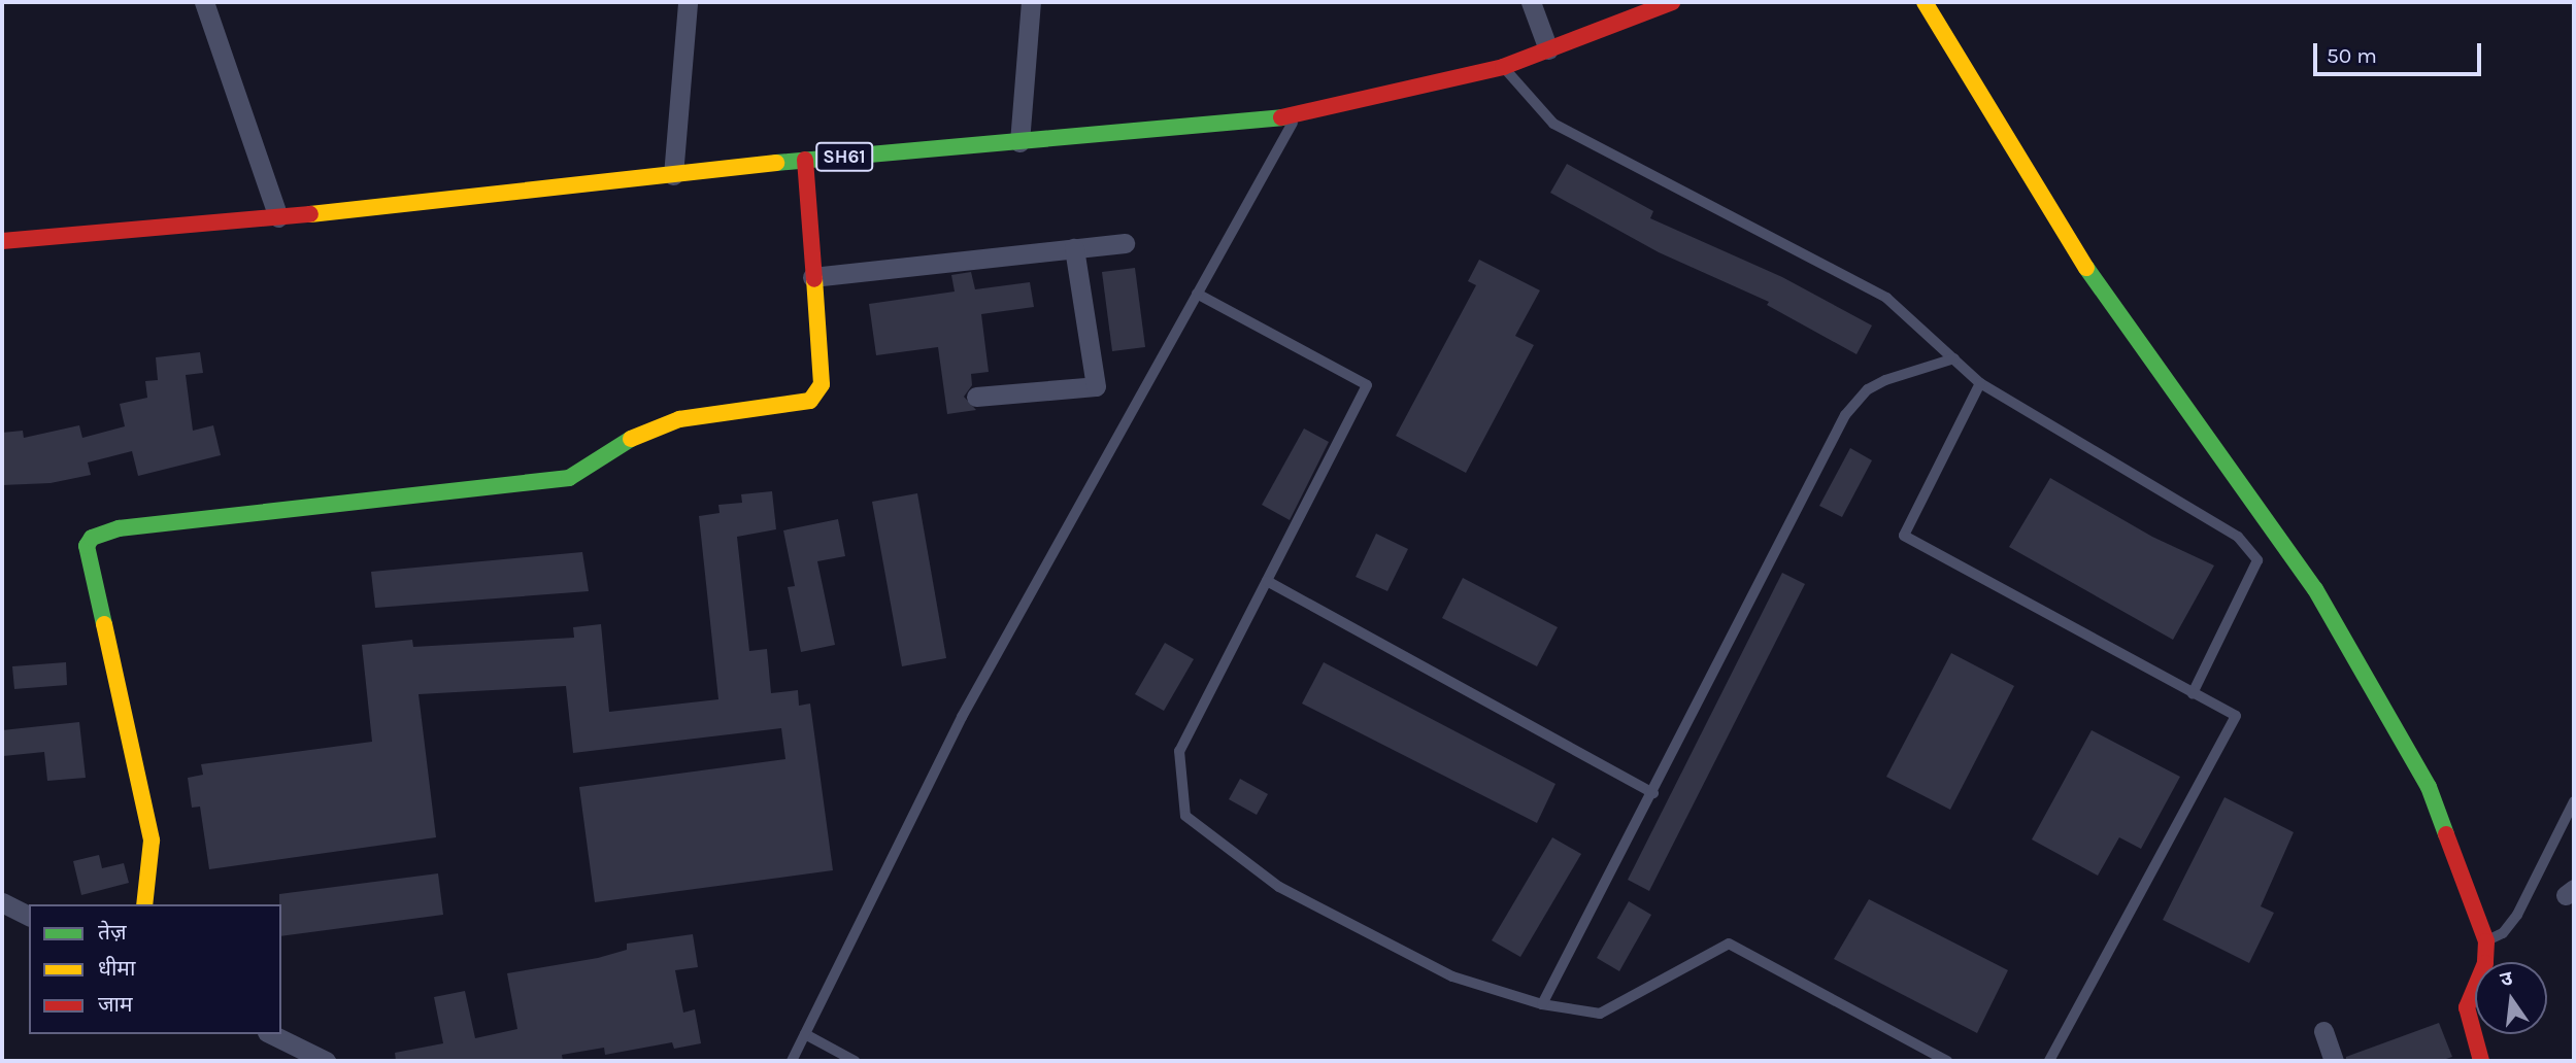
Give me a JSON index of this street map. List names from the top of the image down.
{
  "streets": {
    "street": ["SH61"]
  },
  "legend": ["तेज़", "धीमा", "जाम"],
  "scale_bar": "50 m",
  "north": "top"
}
